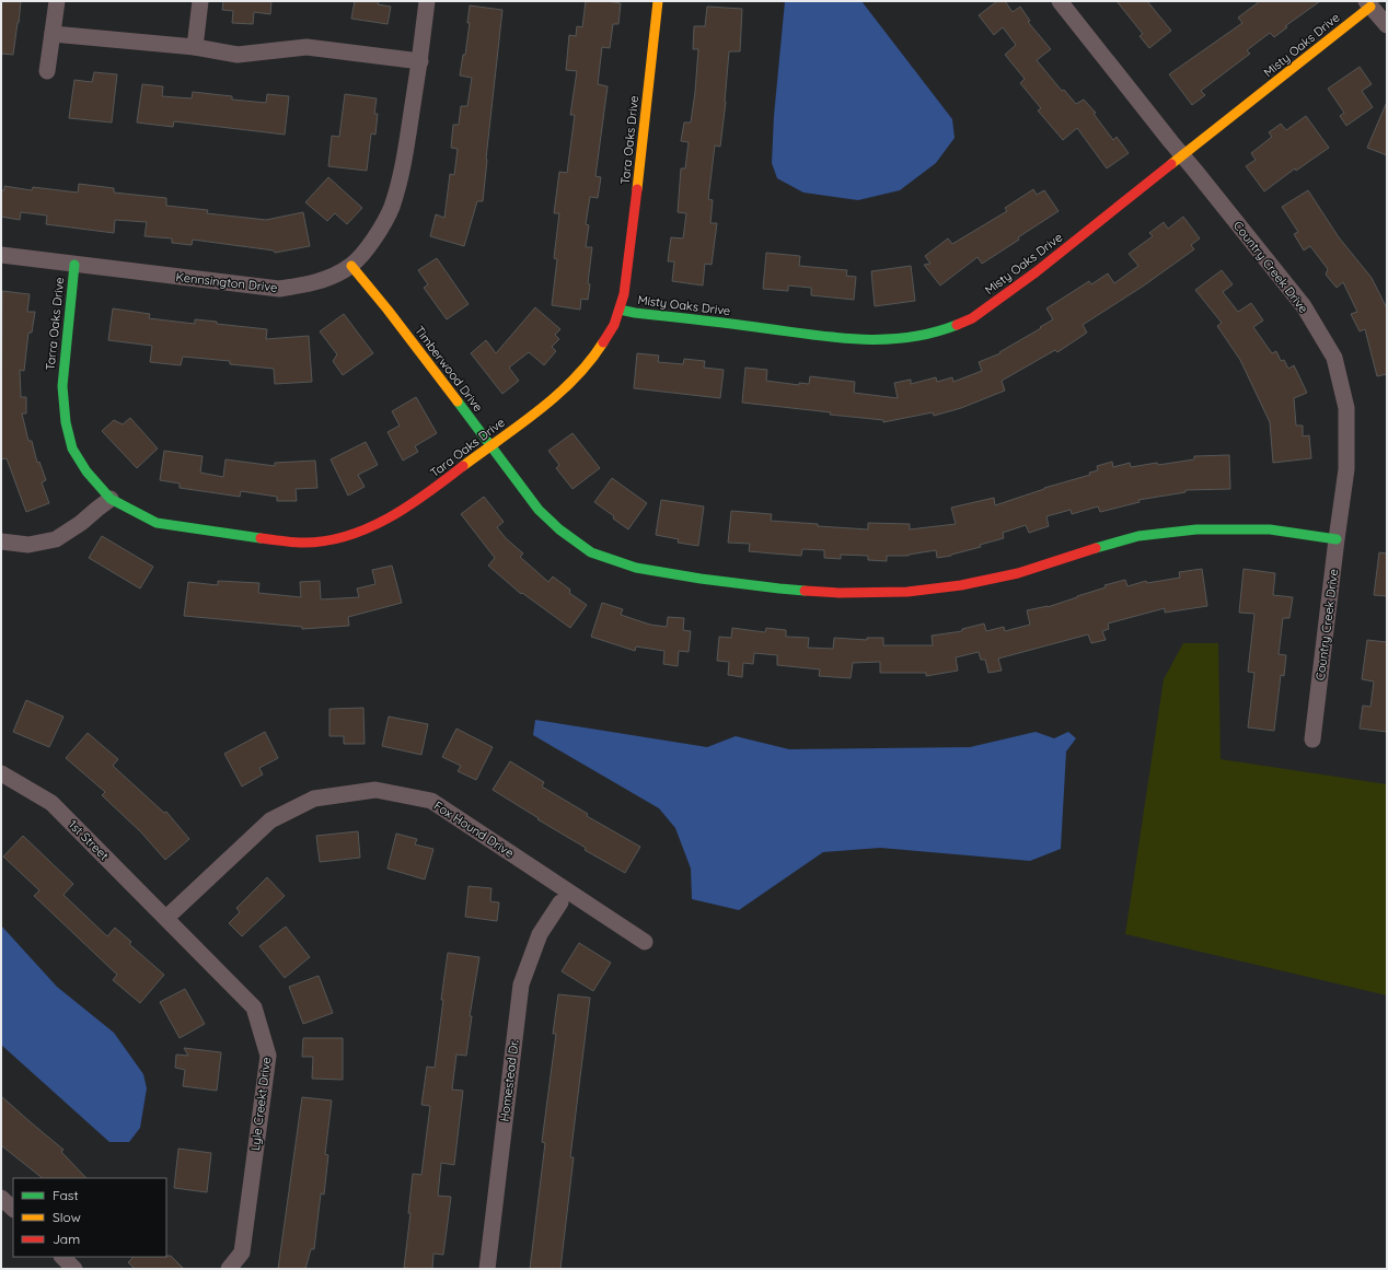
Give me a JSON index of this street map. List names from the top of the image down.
{
  "streets": {
    "street": [
      "Misty Oaks Drive",
      "Tara Oaks Drive",
      "Country Creek Drive",
      "Kennsington Drive",
      "Tarra Oaks Drive",
      "Timberwood Drive",
      "Fox Hound Drive",
      "1st Street",
      "Homestead Dr.",
      "Lyle Creekt Drive"
    ]
  },
  "crossings": [
    ["Misty Oaks Drive", "Tara Oaks Drive"],
    ["Misty Oaks Drive", "Country Creek Drive"],
    ["Tara Oaks Drive", "Tarra Oaks Drive"],
    ["Tara Oaks Drive", "Timberwood Drive"],
    ["Country Creek Drive", "Timberwood Drive"],
    ["Kennsington Drive", "Tarra Oaks Drive"],
    ["Kennsington Drive", "Timberwood Drive"],
    ["Fox Hound Drive", "1st Street"],
    ["Fox Hound Drive", "Lyle Creekt Drive"],
    ["1st Street", "Lyle Creekt Drive"]
  ],
  "legend": ["Fast", "Slow", "Jam"]
}
